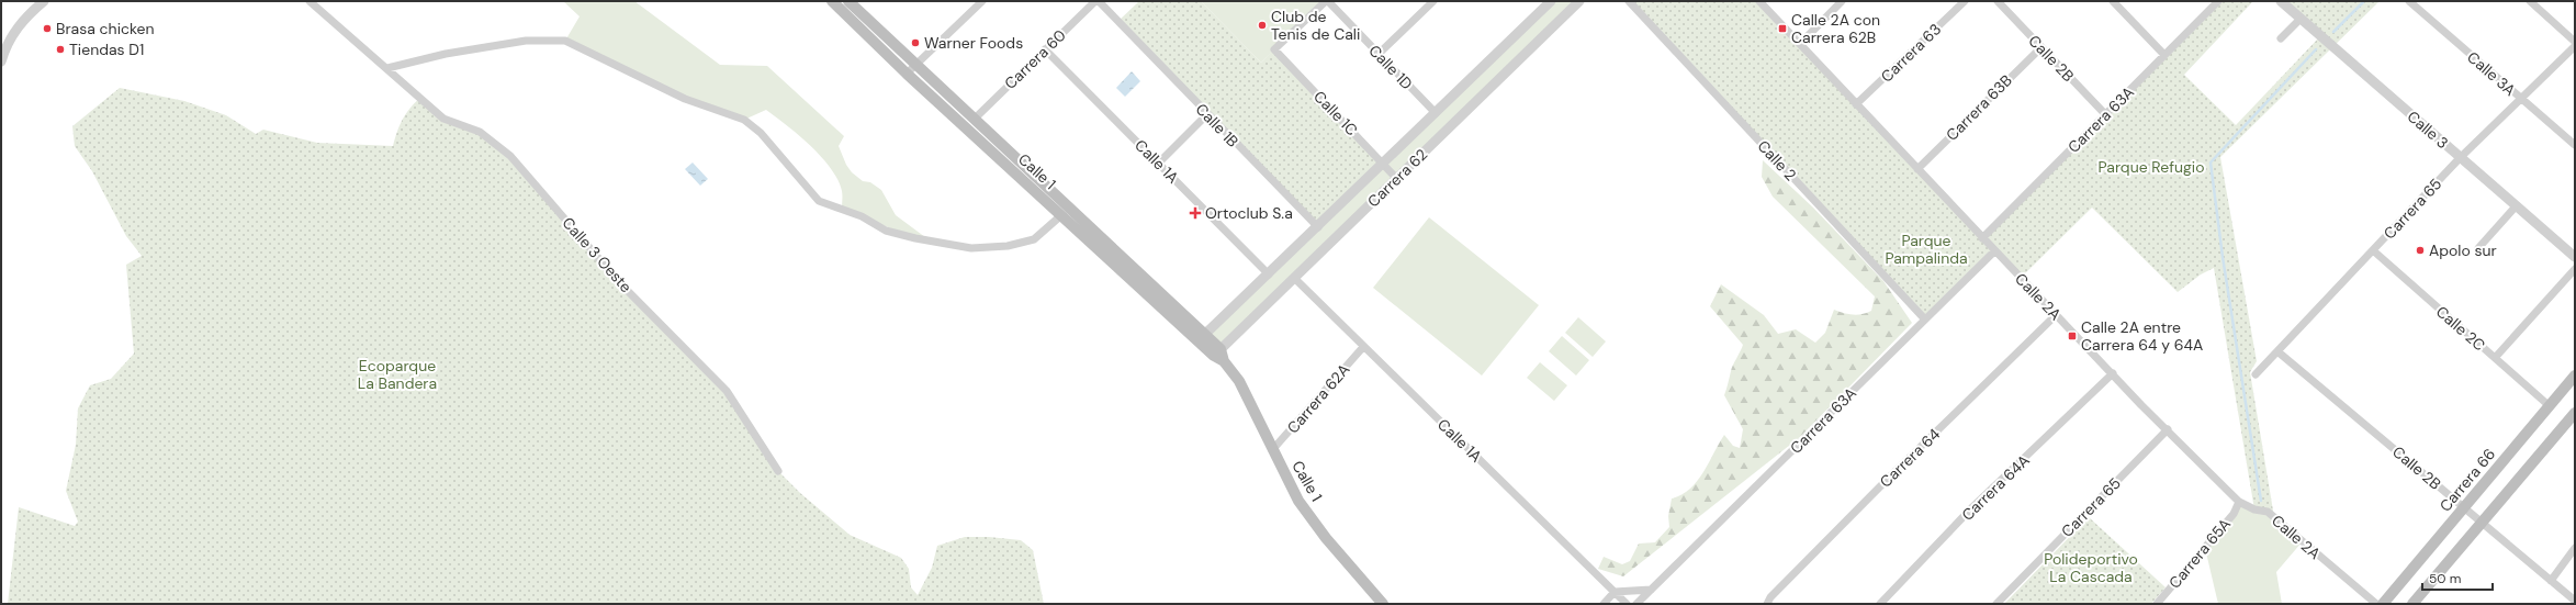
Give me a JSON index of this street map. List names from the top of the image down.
{
  "streets": {
    "main road": ["Calle 1", "Carrera 66"],
    "street": [
      "Carrera 63",
      "Calle 2B",
      "Carrera 60",
      "Calle 1D",
      "Calle 3A",
      "Carrera 63B",
      "Calle 1C",
      "Carrera 63A",
      "Calle 1B",
      "Calle 3",
      "Calle 2",
      "Calle 1A",
      "Carrera 62",
      "Carrera 65",
      "Calle 3 Oeste",
      "Calle 2A",
      "Calle 2C",
      "Carrera 62A",
      "Carrera 64",
      "Carrera 64A",
      "Carrera 65A"
    ]
  },
  "crossings": [
    ["Carrera 63", "Calle 2A"],
    ["Calle 2B", "Carrera 63B"],
    ["Calle 2B", "Carrera 63A"],
    ["Calle 2B", "Carrera 65"],
    ["Calle 2B", "Carrera 66"],
    ["Carrera 60", "Calle 1A"],
    ["Carrera 60", "Calle 1"],
    ["Calle 1D", "Calle 1C"],
    ["Calle 1D", "Carrera 62"],
    ["Calle 3A", "Carrera 65"],
    ["Carrera 63B", "Calle 2A"],
    ["Calle 1C", "Carrera 62"],
    ["Carrera 63A", "Calle 2"],
    ["Carrera 63A", "Calle 2A"],
    ["Calle 1B", "Carrera 62"],
    ["Calle 3", "Carrera 65"],
    ["Calle 1A", "Carrera 62"],
    ["Calle 1A", "Carrera 62A"],
    ["Calle 1", "Carrera 62"],
    ["Calle 1", "Carrera 62A"],
    ["Carrera 65", "Calle 2A"],
    ["Carrera 65", "Calle 2C"],
    ["Calle 2A", "Carrera 64"],
    ["Calle 2A", "Carrera 64A"],
    ["Calle 2A", "Carrera 65A"],
    ["Calle 2C", "Carrera 66"]
  ],
  "parks": [
    "Parque Refugio",
    "Parque Pampalinda",
    "Ecoparque La Bandera",
    "Polideportivo La Cascada"
  ],
  "places": {
    "other": [
      "Club de Tenis de Cali",
      "Brasa chicken",
      "Warner Foods",
      "Tiendas D1",
      "Apolo sur"
    ],
    "transit": ["Calle 2A con Carrera 62B", "Calle 2A entre Carrera 64 y 64A"],
    "health": ["Ortoclub S.a"]
  },
  "scale_bar": "50 m"
}
